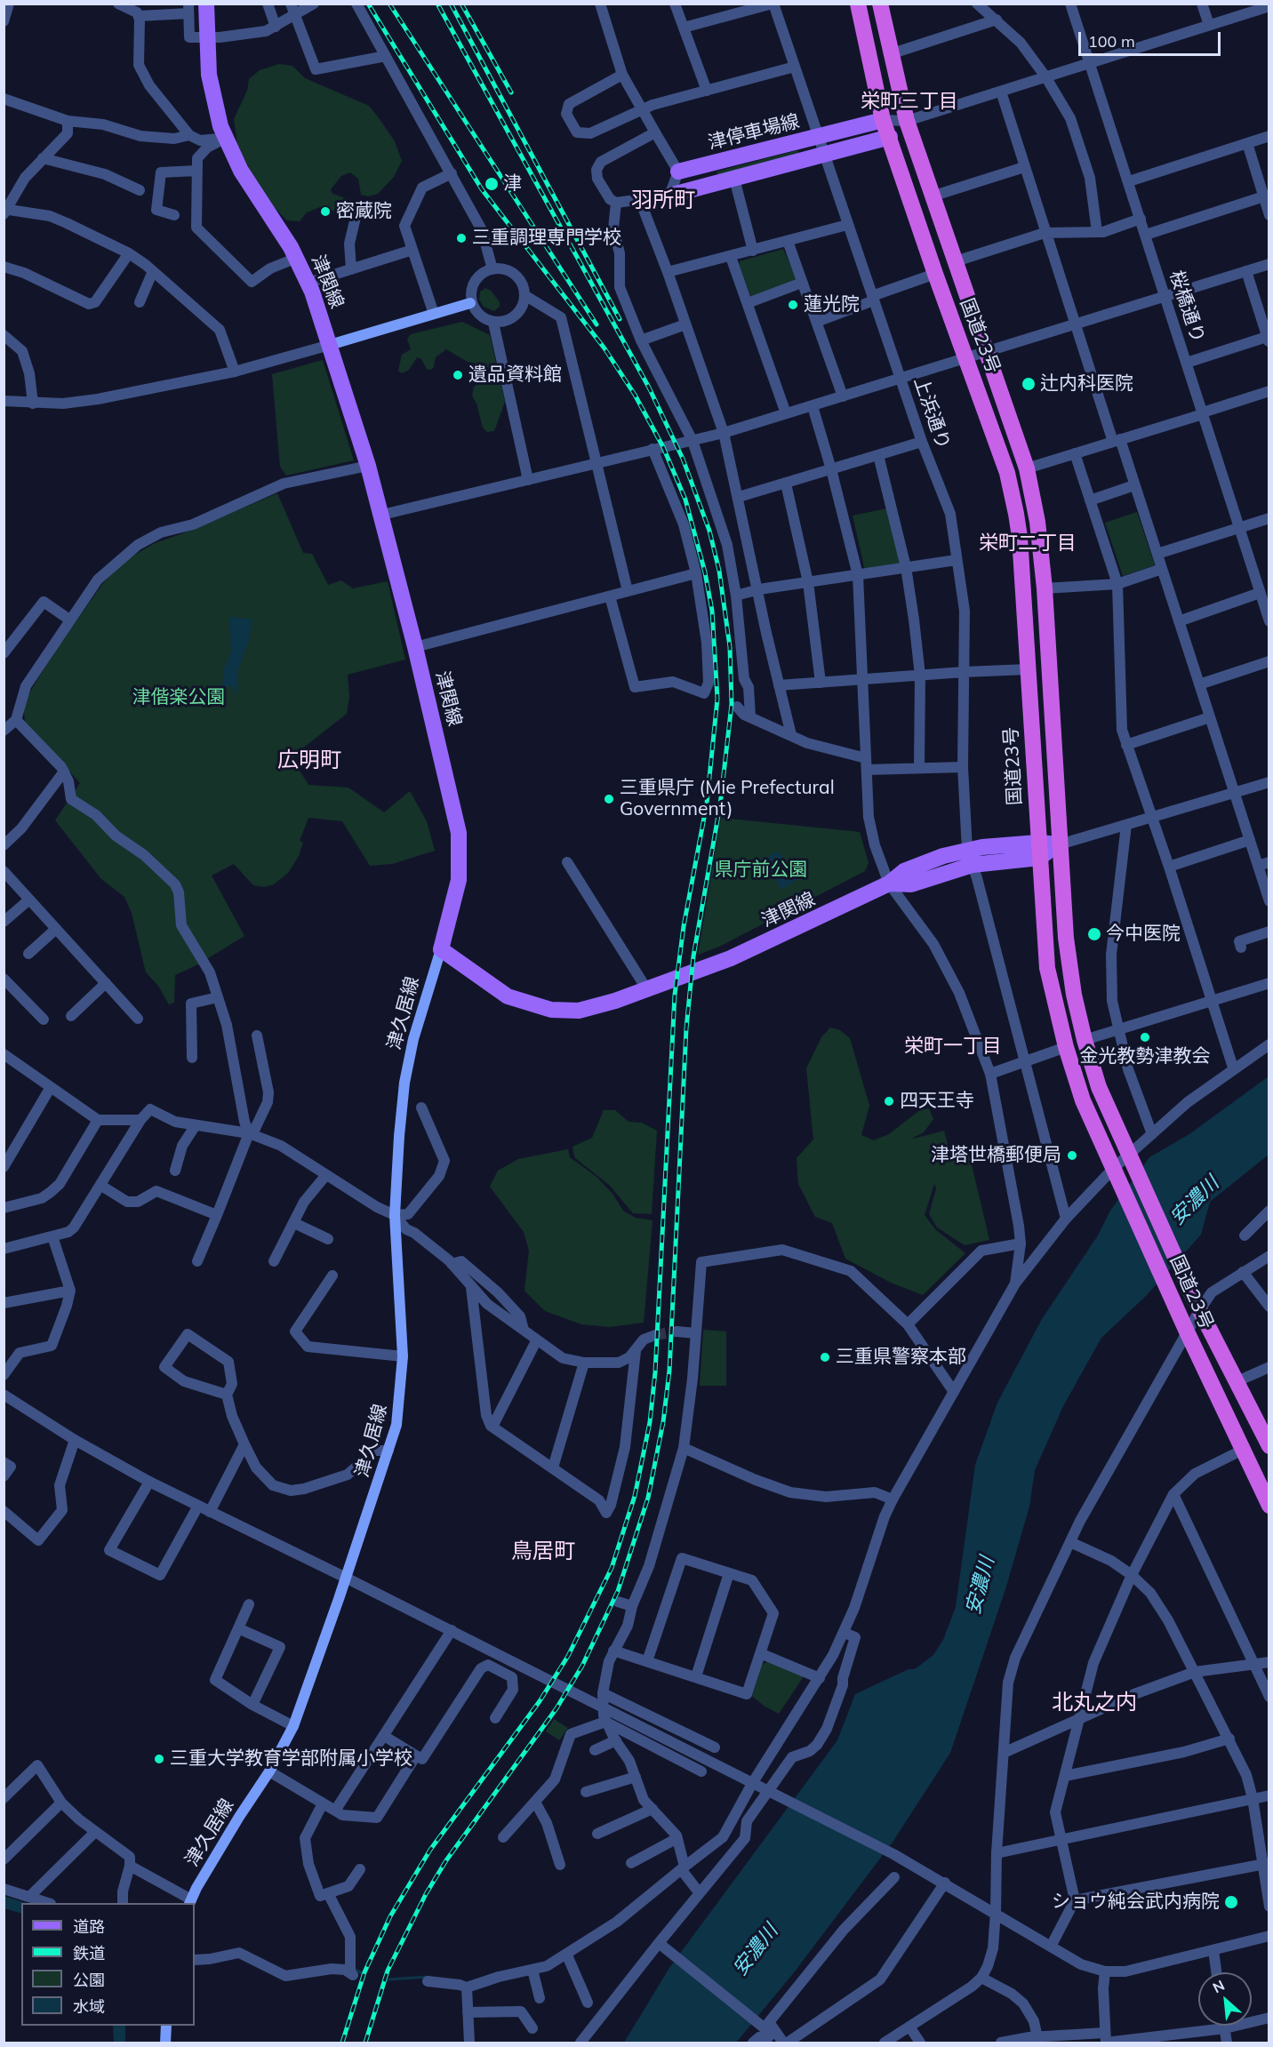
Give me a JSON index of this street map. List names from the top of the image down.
{
  "streets": {
    "highway": ["国道23号"],
    "main road": ["津停車場線", "津関線", "津久居線"],
    "street": ["桜橋通り", "上浜通り"]
  },
  "crossings": [
    ["津停車場線", "国道23号"],
    ["津停車場線", "上浜通り"],
    ["津関線", "国道23号"],
    ["津関線", "上浜通り"],
    ["津関線", "津久居線"]
  ],
  "districts": [
    "栄町三丁目",
    "羽所町",
    "栄町二丁目",
    "広明町",
    "栄町一丁目",
    "鳥居町",
    "北丸之内"
  ],
  "water": ["安濃川"],
  "parks": ["津偕楽公園", "県庁前公園"],
  "places": [
    "津",
    "密蔵院",
    "三重調理専門学校",
    "蓮光院",
    "遺品資料館",
    "辻内科医院",
    "三重県庁 (Mie Prefectural Government)",
    "今中医院",
    "金光教勢津教会",
    "四天王寺",
    "津塔世橋郵便局",
    "三重県警察本部",
    "三重大学教育学部附属小学校",
    "ショウ純会武内病院"
  ],
  "legend": [
    "道路",
    "鉄道",
    "公園",
    "水域"
  ],
  "scale_bar": "100 m",
  "north": "top left"
}
